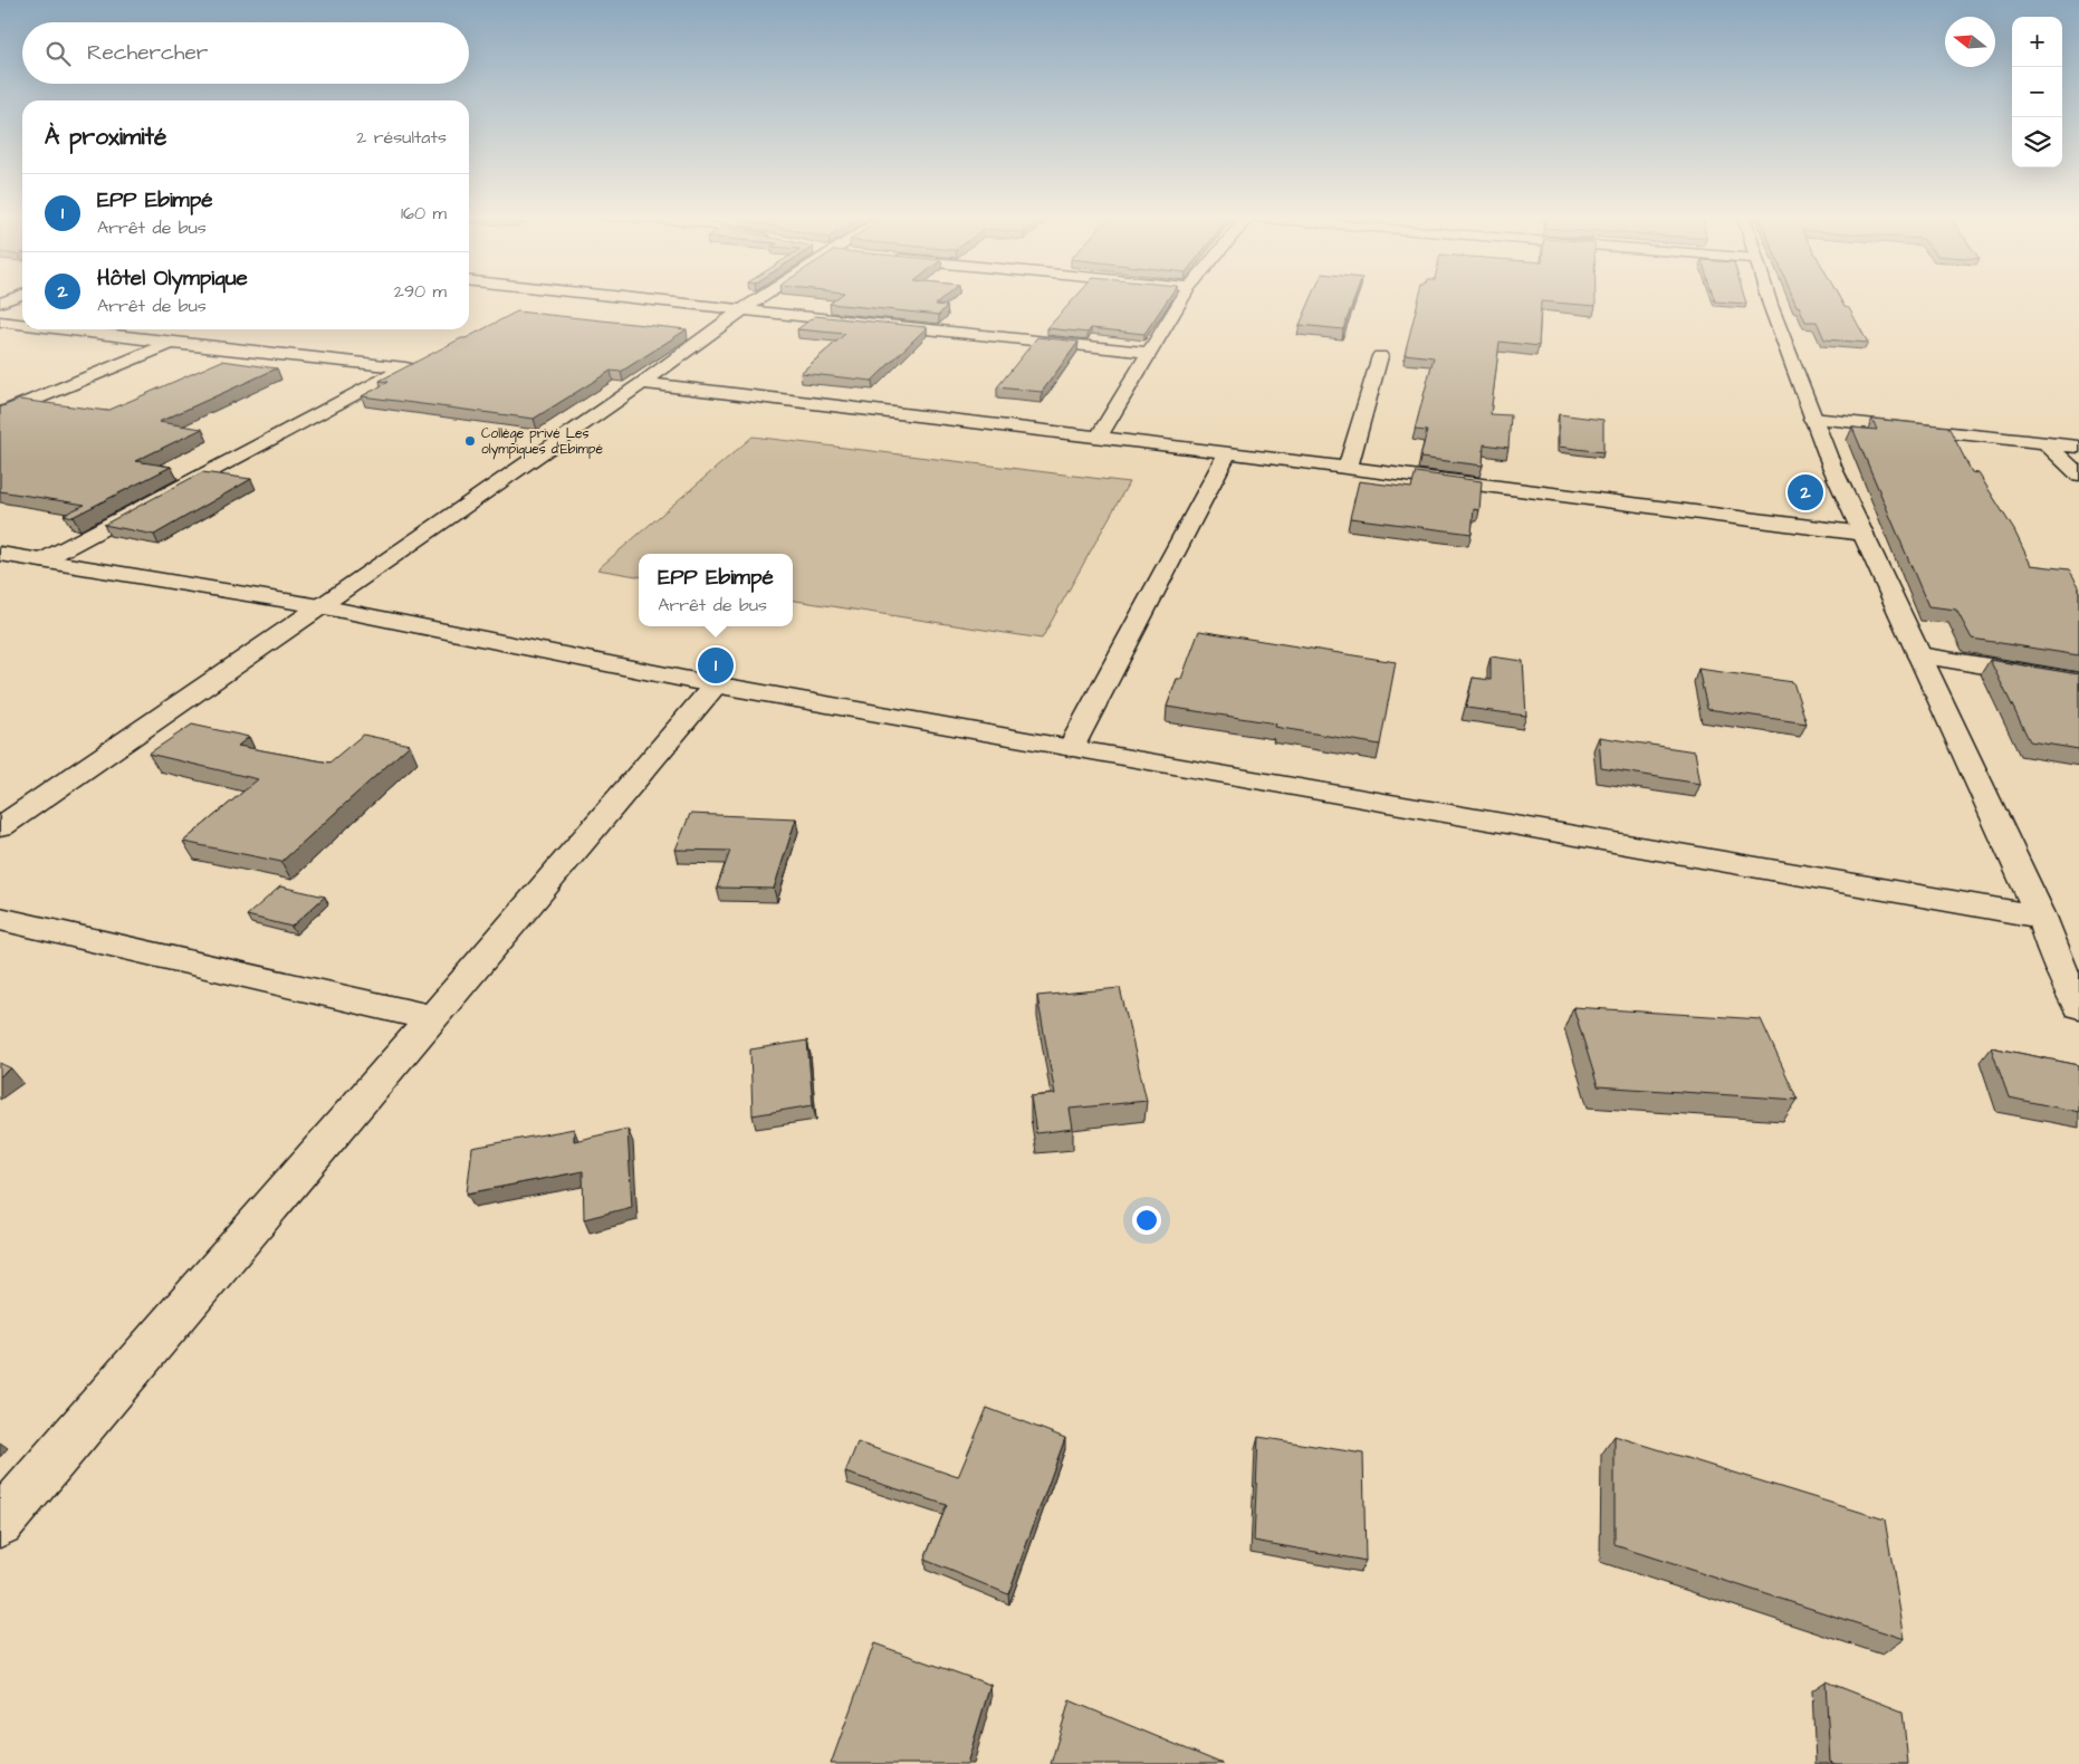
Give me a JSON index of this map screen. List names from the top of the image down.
{
  "places": ["Collège privé Les olympiques d'Ebimpé"],
  "north": "left",
  "page": {
    "map_buttons": ["+", "−"],
    "search": "Rechercher",
    "heading": ["À proximité", "2 résultats"],
    "list": [
      {
        "mark": "1",
        "name": "EPP Ebimpé",
        "note": "Arrêt de bus",
        "value": "160 m"
      },
      {
        "mark": "2",
        "name": "Hôtel Olympique",
        "note": "Arrêt de bus",
        "value": "290 m"
      }
    ],
    "pins": ["2", "1"],
    "popup": ["EPP Ebimpé", "Arrêt de bus"]
  }
}
